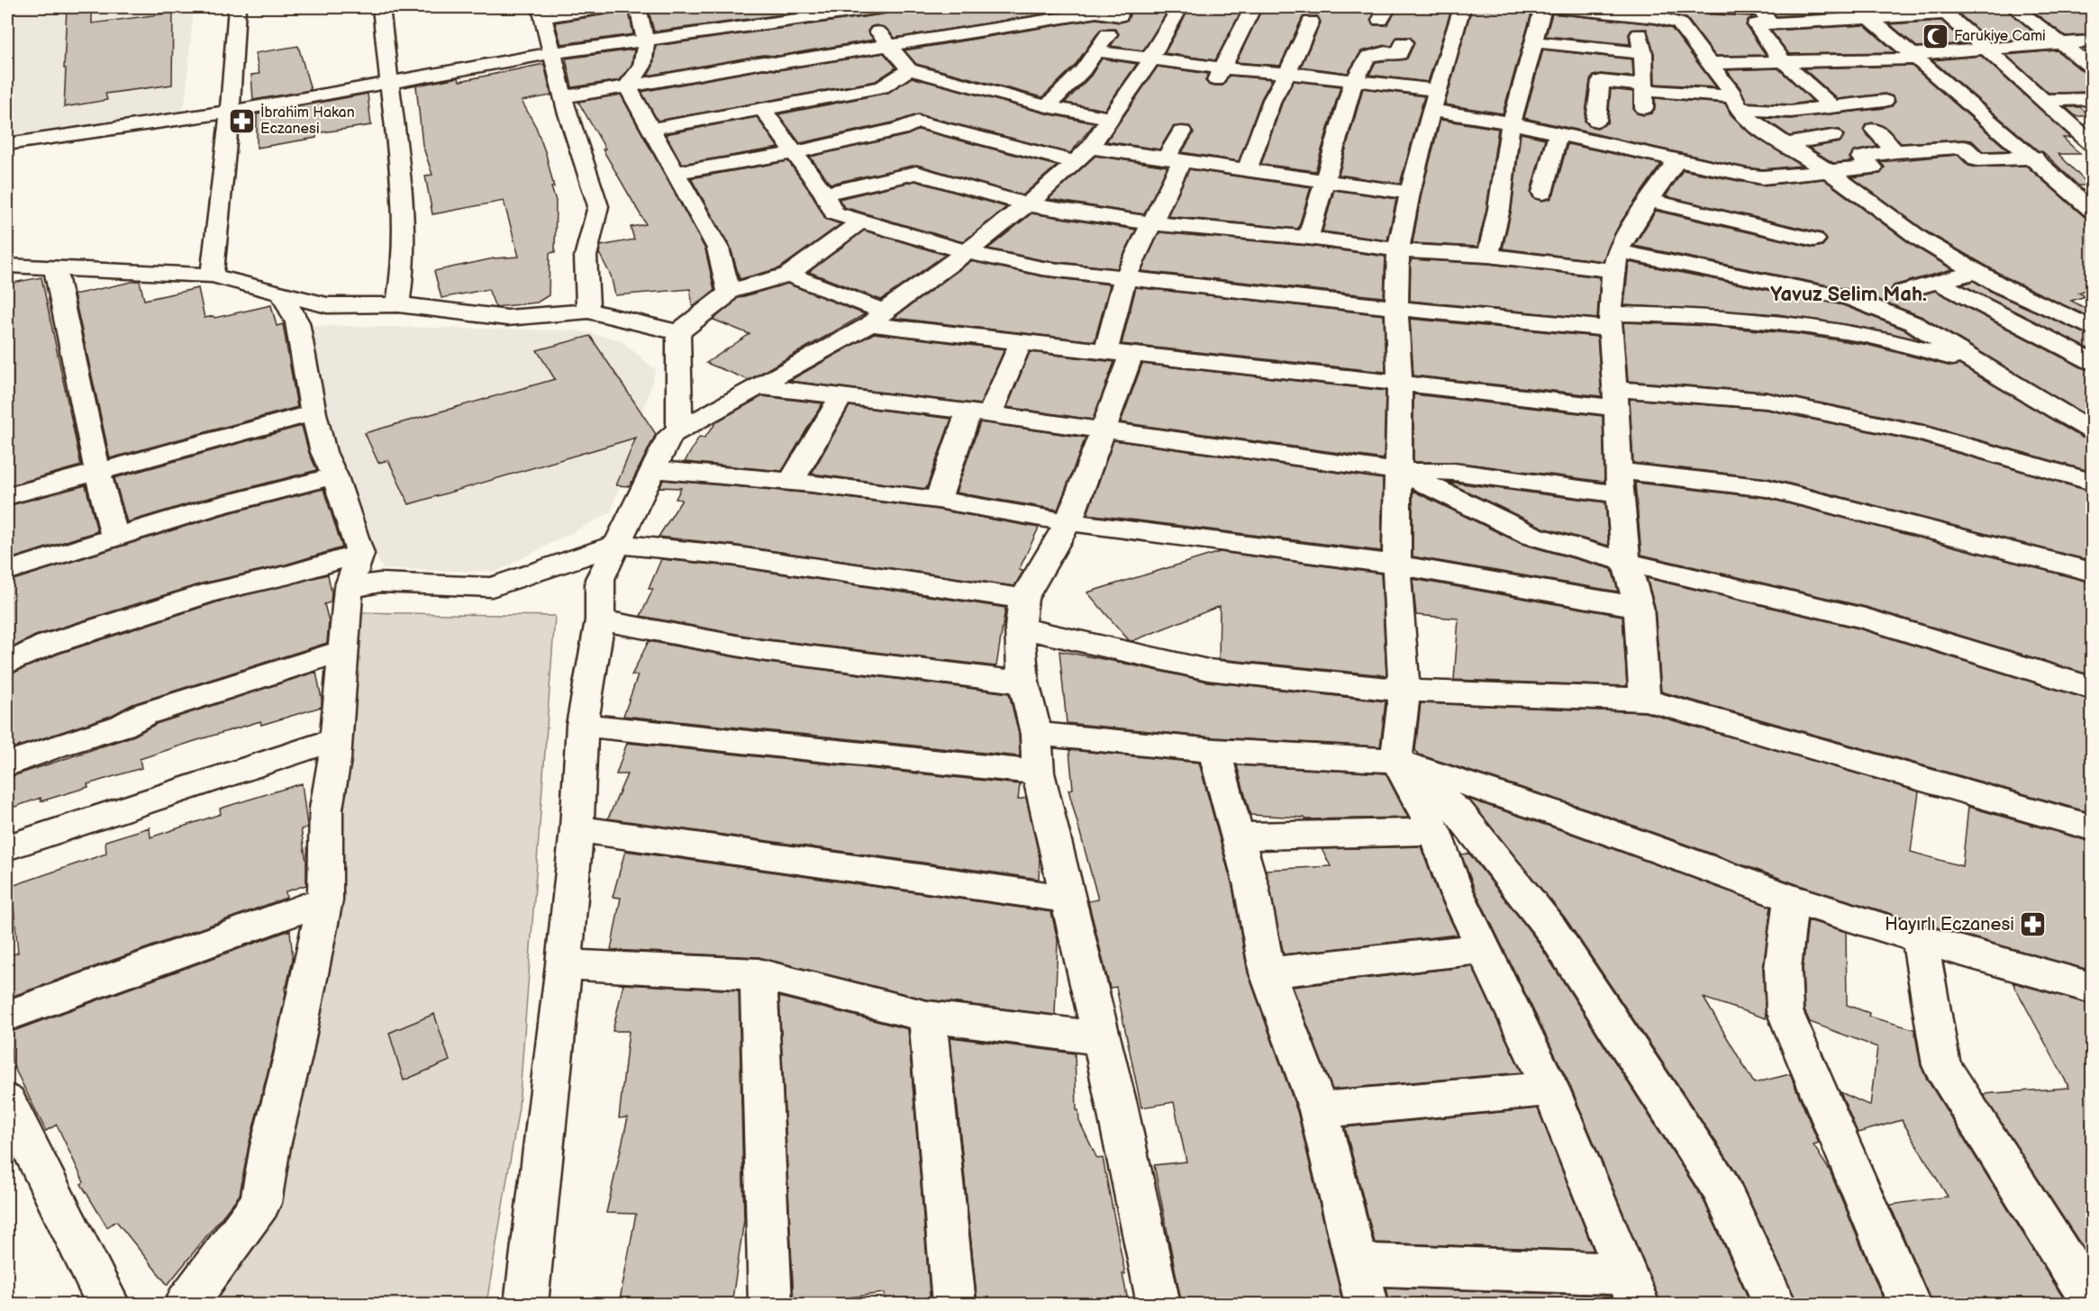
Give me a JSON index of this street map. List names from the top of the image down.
{
  "districts": ["Yavuz Selim Mah."],
  "places": {
    "mosque": ["Farukiye Cami"],
    "pharmacy": ["İbrahim Hakan Eczanesi", "Hayırlı Eczanesi"]
  }
}
